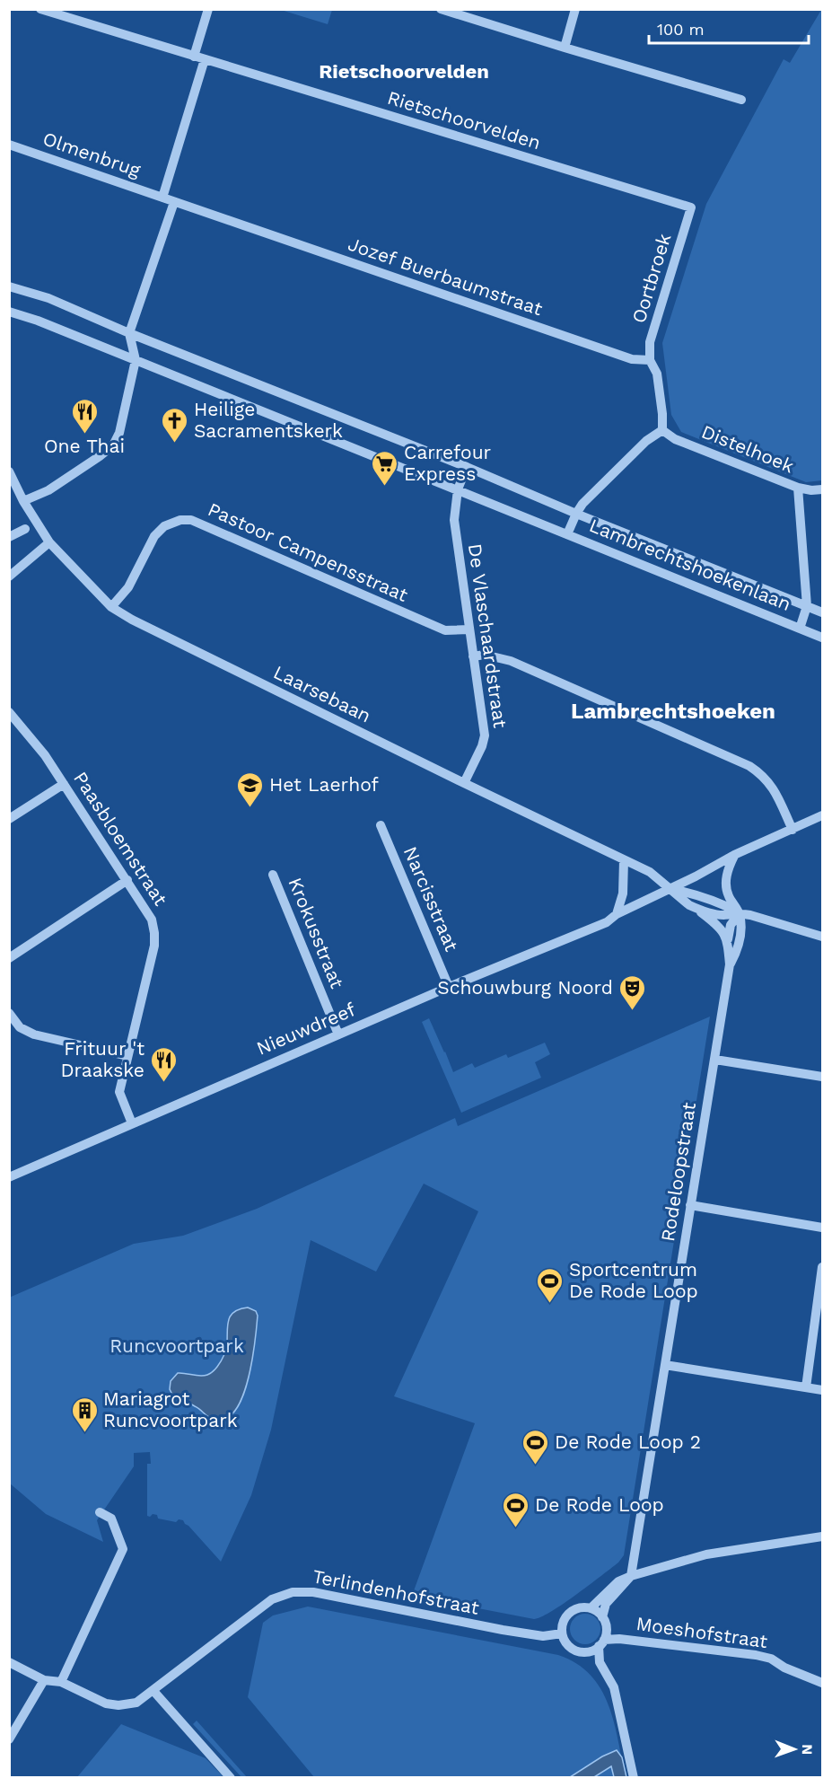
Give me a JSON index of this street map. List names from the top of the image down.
{
  "streets": {
    "street": [
      "Rietschoorvelden",
      "Olmenbrug",
      "Jozef Buerbaumstraat",
      "Oortbroek",
      "Distelhoek",
      "Pastoor Campensstraat",
      "Lambrechtshoekenlaan",
      "De Vlaschaardstraat",
      "Laarsebaan",
      "Paasbloemstraat",
      "Narcisstraat",
      "Krokusstraat",
      "Nieuwdreef",
      "Rodeloopstraat",
      "Terlindenhofstraat",
      "Moeshofstraat"
    ]
  },
  "crossings": [
    ["Rietschoorvelden", "Oortbroek"],
    ["Olmenbrug", "Jozef Buerbaumstraat"],
    ["Jozef Buerbaumstraat", "Oortbroek"],
    ["Pastoor Campensstraat", "De Vlaschaardstraat"],
    ["Pastoor Campensstraat", "Laarsebaan"],
    ["Lambrechtshoekenlaan", "De Vlaschaardstraat"],
    ["De Vlaschaardstraat", "Laarsebaan"],
    ["Laarsebaan", "Nieuwdreef"],
    ["Laarsebaan", "Rodeloopstraat"],
    ["Paasbloemstraat", "Nieuwdreef"],
    ["Narcisstraat", "Nieuwdreef"],
    ["Krokusstraat", "Nieuwdreef"],
    ["Terlindenhofstraat", "Moeshofstraat"]
  ],
  "districts": ["Rietschoorvelden", "Lambrechtshoeken"],
  "parks": ["Runcvoortpark"],
  "places": {
    "restaurant": ["One Thai", "Frituur 't Draakske"],
    "church": ["Heilige Sacramentskerk"],
    "supermarket": ["Carrefour Express"],
    "school or university": ["Het Laerhof"],
    "theatre": ["Schouwburg Noord"],
    "sports": ["Sportcentrum De Rode Loop", "De Rode Loop 2", "De Rode Loop"],
    "building": ["Mariagrot Runcvoortpark"]
  },
  "scale_bar": "100 m",
  "north": "right"
}
